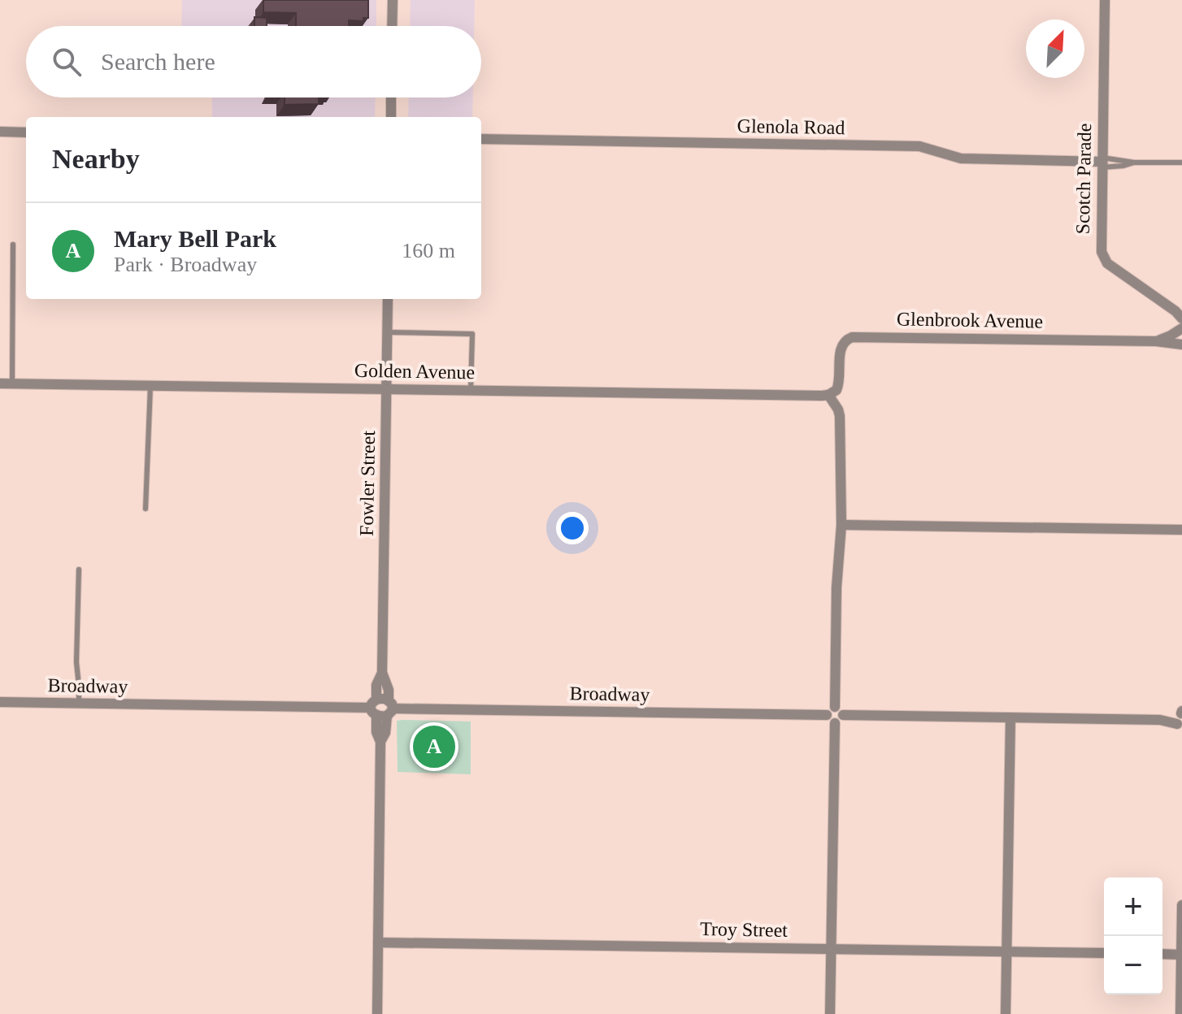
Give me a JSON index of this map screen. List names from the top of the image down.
{
  "streets": {
    "street": [
      "Glenola Road",
      "Scotch Parade",
      "Glenbrook Avenue",
      "Golden Avenue",
      "Fowler Street",
      "Broadway",
      "Troy Street"
    ]
  },
  "crossings": [
    ["Glenola Road", "Scotch Parade"],
    ["Glenbrook Avenue", "Golden Avenue"],
    ["Golden Avenue", "Fowler Street"],
    ["Fowler Street", "Broadway"],
    ["Fowler Street", "Troy Street"]
  ],
  "north": "top right",
  "page": {
    "search": "Search here",
    "heading": "Nearby",
    "list": [
      {
        "mark": "A",
        "name": "Mary Bell Park",
        "note": "Park · Broadway",
        "value": "160 m"
      }
    ],
    "pins": "A",
    "map_buttons": ["+", "−"]
  }
}
